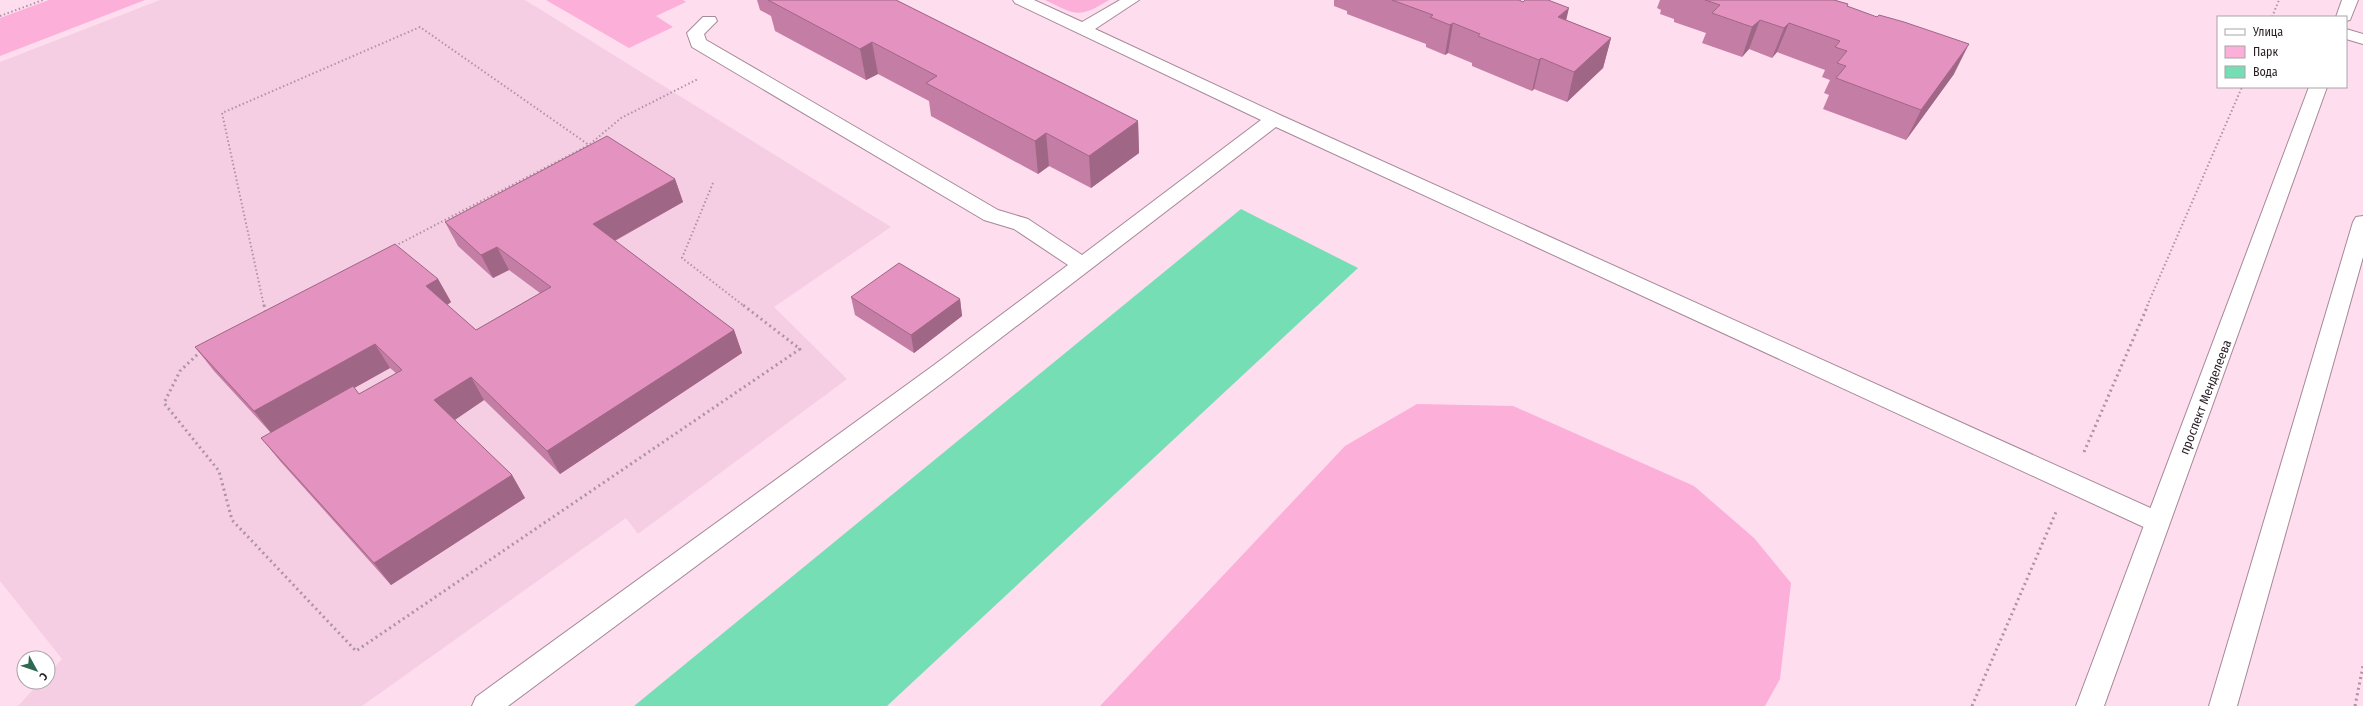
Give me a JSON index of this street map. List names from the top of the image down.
{
  "streets": {
    "street": ["проспект Менделеева"]
  },
  "legend": ["Улица", "Парк", "Вода"],
  "north": "bottom right"
}
